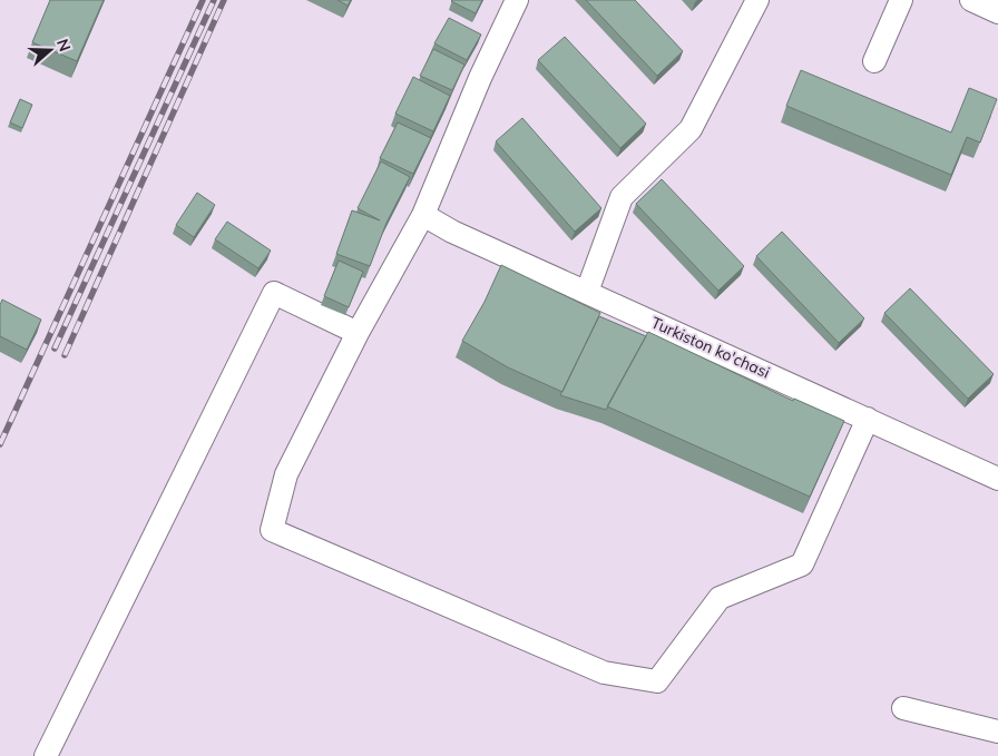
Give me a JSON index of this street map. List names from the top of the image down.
{
  "streets": {
    "street": ["Turkiston ko'chasi"]
  },
  "north": "right"
}
